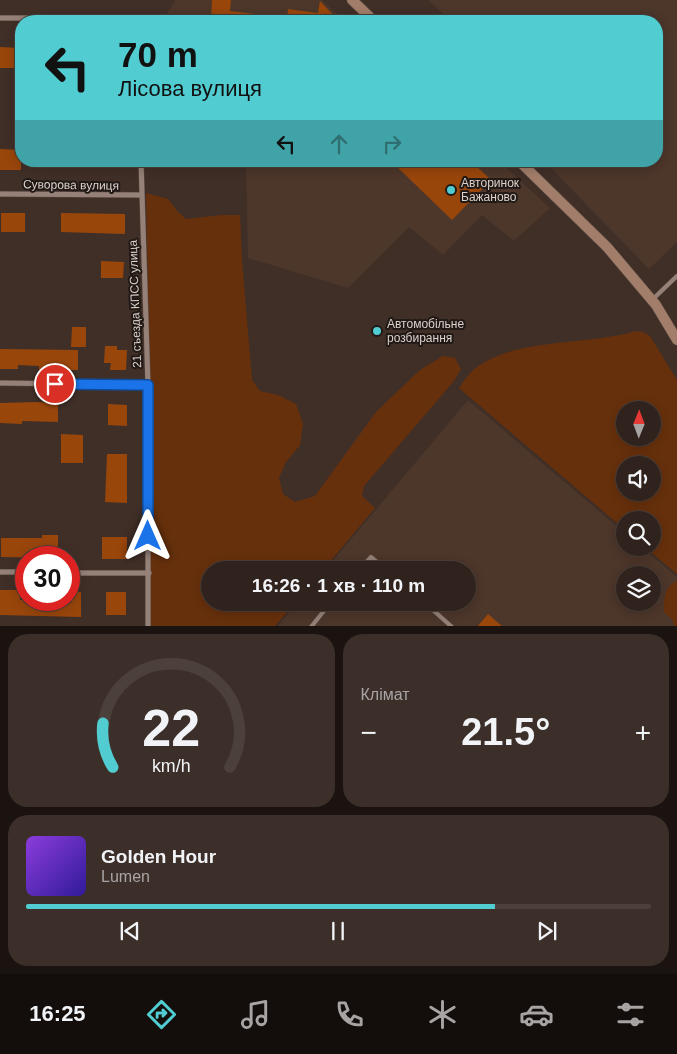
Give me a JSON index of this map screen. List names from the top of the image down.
{
  "streets": {
    "street": ["Суворова вулиця", "21 съезда КПСС улица"]
  },
  "crossings": [
    ["Суворова вулиця", "21 съезда КПСС улица"]
  ],
  "places": ["Авторинок Бажаново", "Автомобільне розбирання"],
  "north": "top",
  "page": {
    "turn": ["70 m", "Лісова вулиця"],
    "limit": "30",
    "trip": "16:26 · 1 хв · 110 m",
    "tile": "Клімат",
    "heat": ["−", "21.5°", "+"],
    "song": ["Golden Hour", "Lumen"],
    "tabs": "16:25",
    "gauge": ["22", "km/h"]
  }
}
